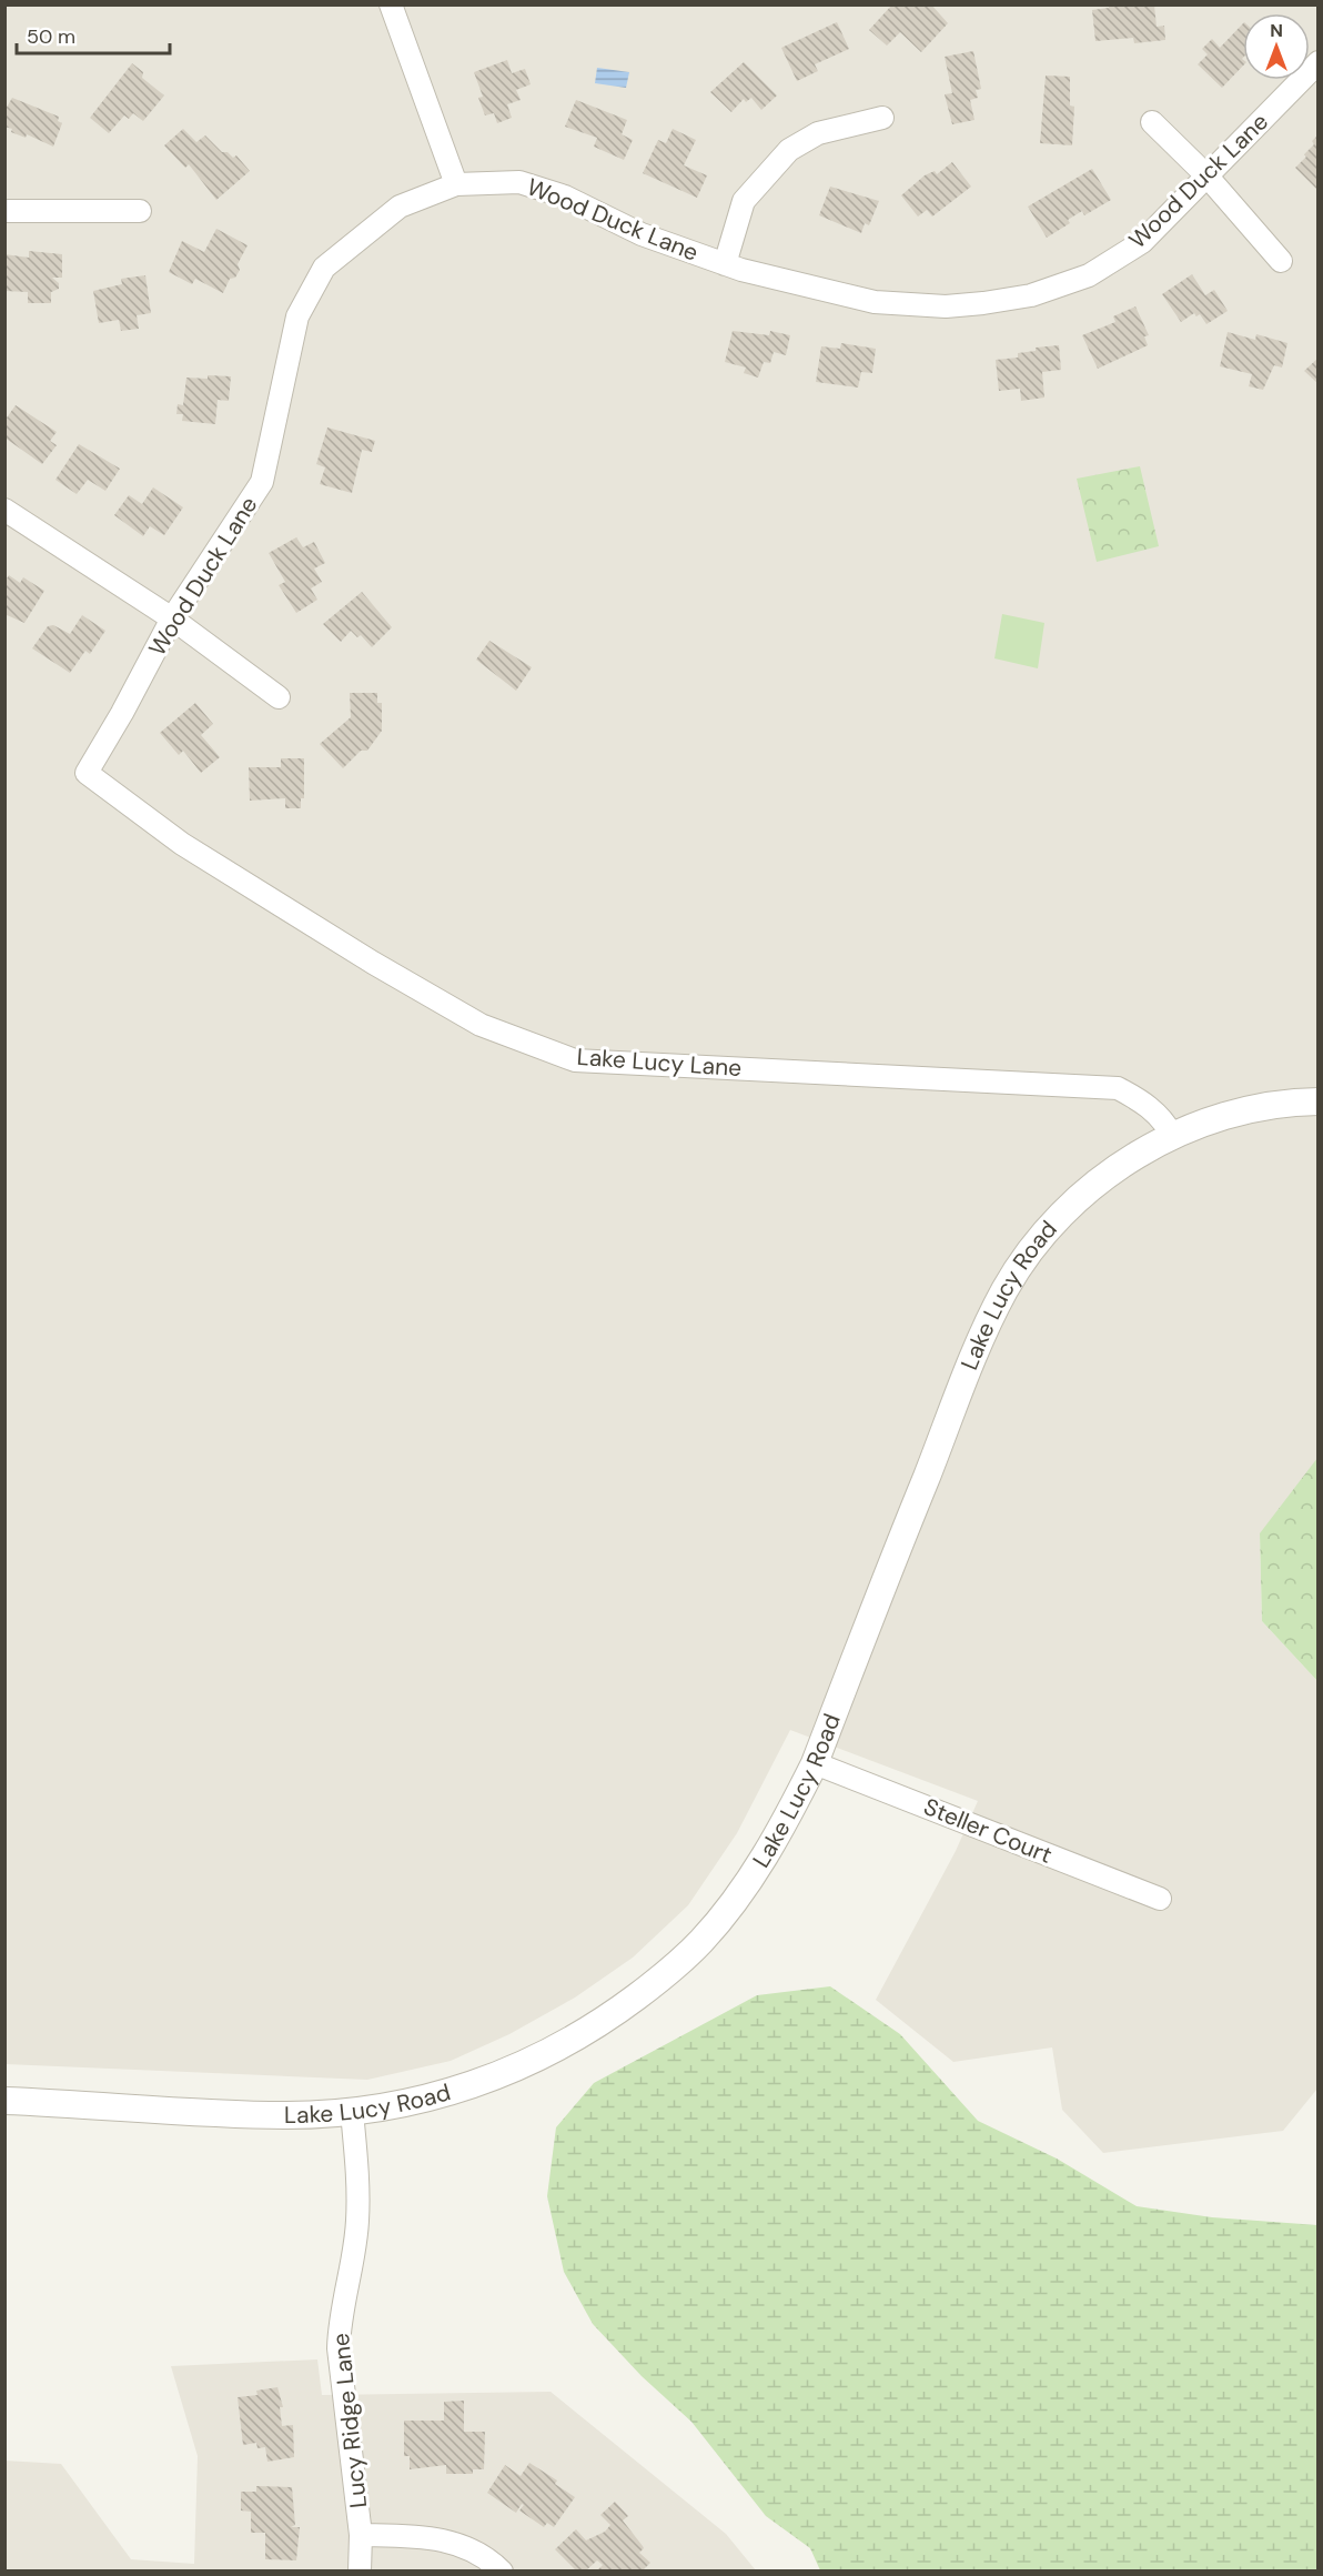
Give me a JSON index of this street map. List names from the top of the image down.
{
  "streets": {
    "street": [
      "Wood Duck Lane",
      "Lake Lucy Lane",
      "Lake Lucy Road",
      "Steller Court",
      "Lucy Ridge Lane"
    ]
  },
  "crossings": [
    ["Wood Duck Lane", "Lake Lucy Lane"],
    ["Lake Lucy Lane", "Lake Lucy Road"],
    ["Lake Lucy Road", "Steller Court"],
    ["Lake Lucy Road", "Lucy Ridge Lane"]
  ],
  "scale_bar": "50 m",
  "north": "top"
}
